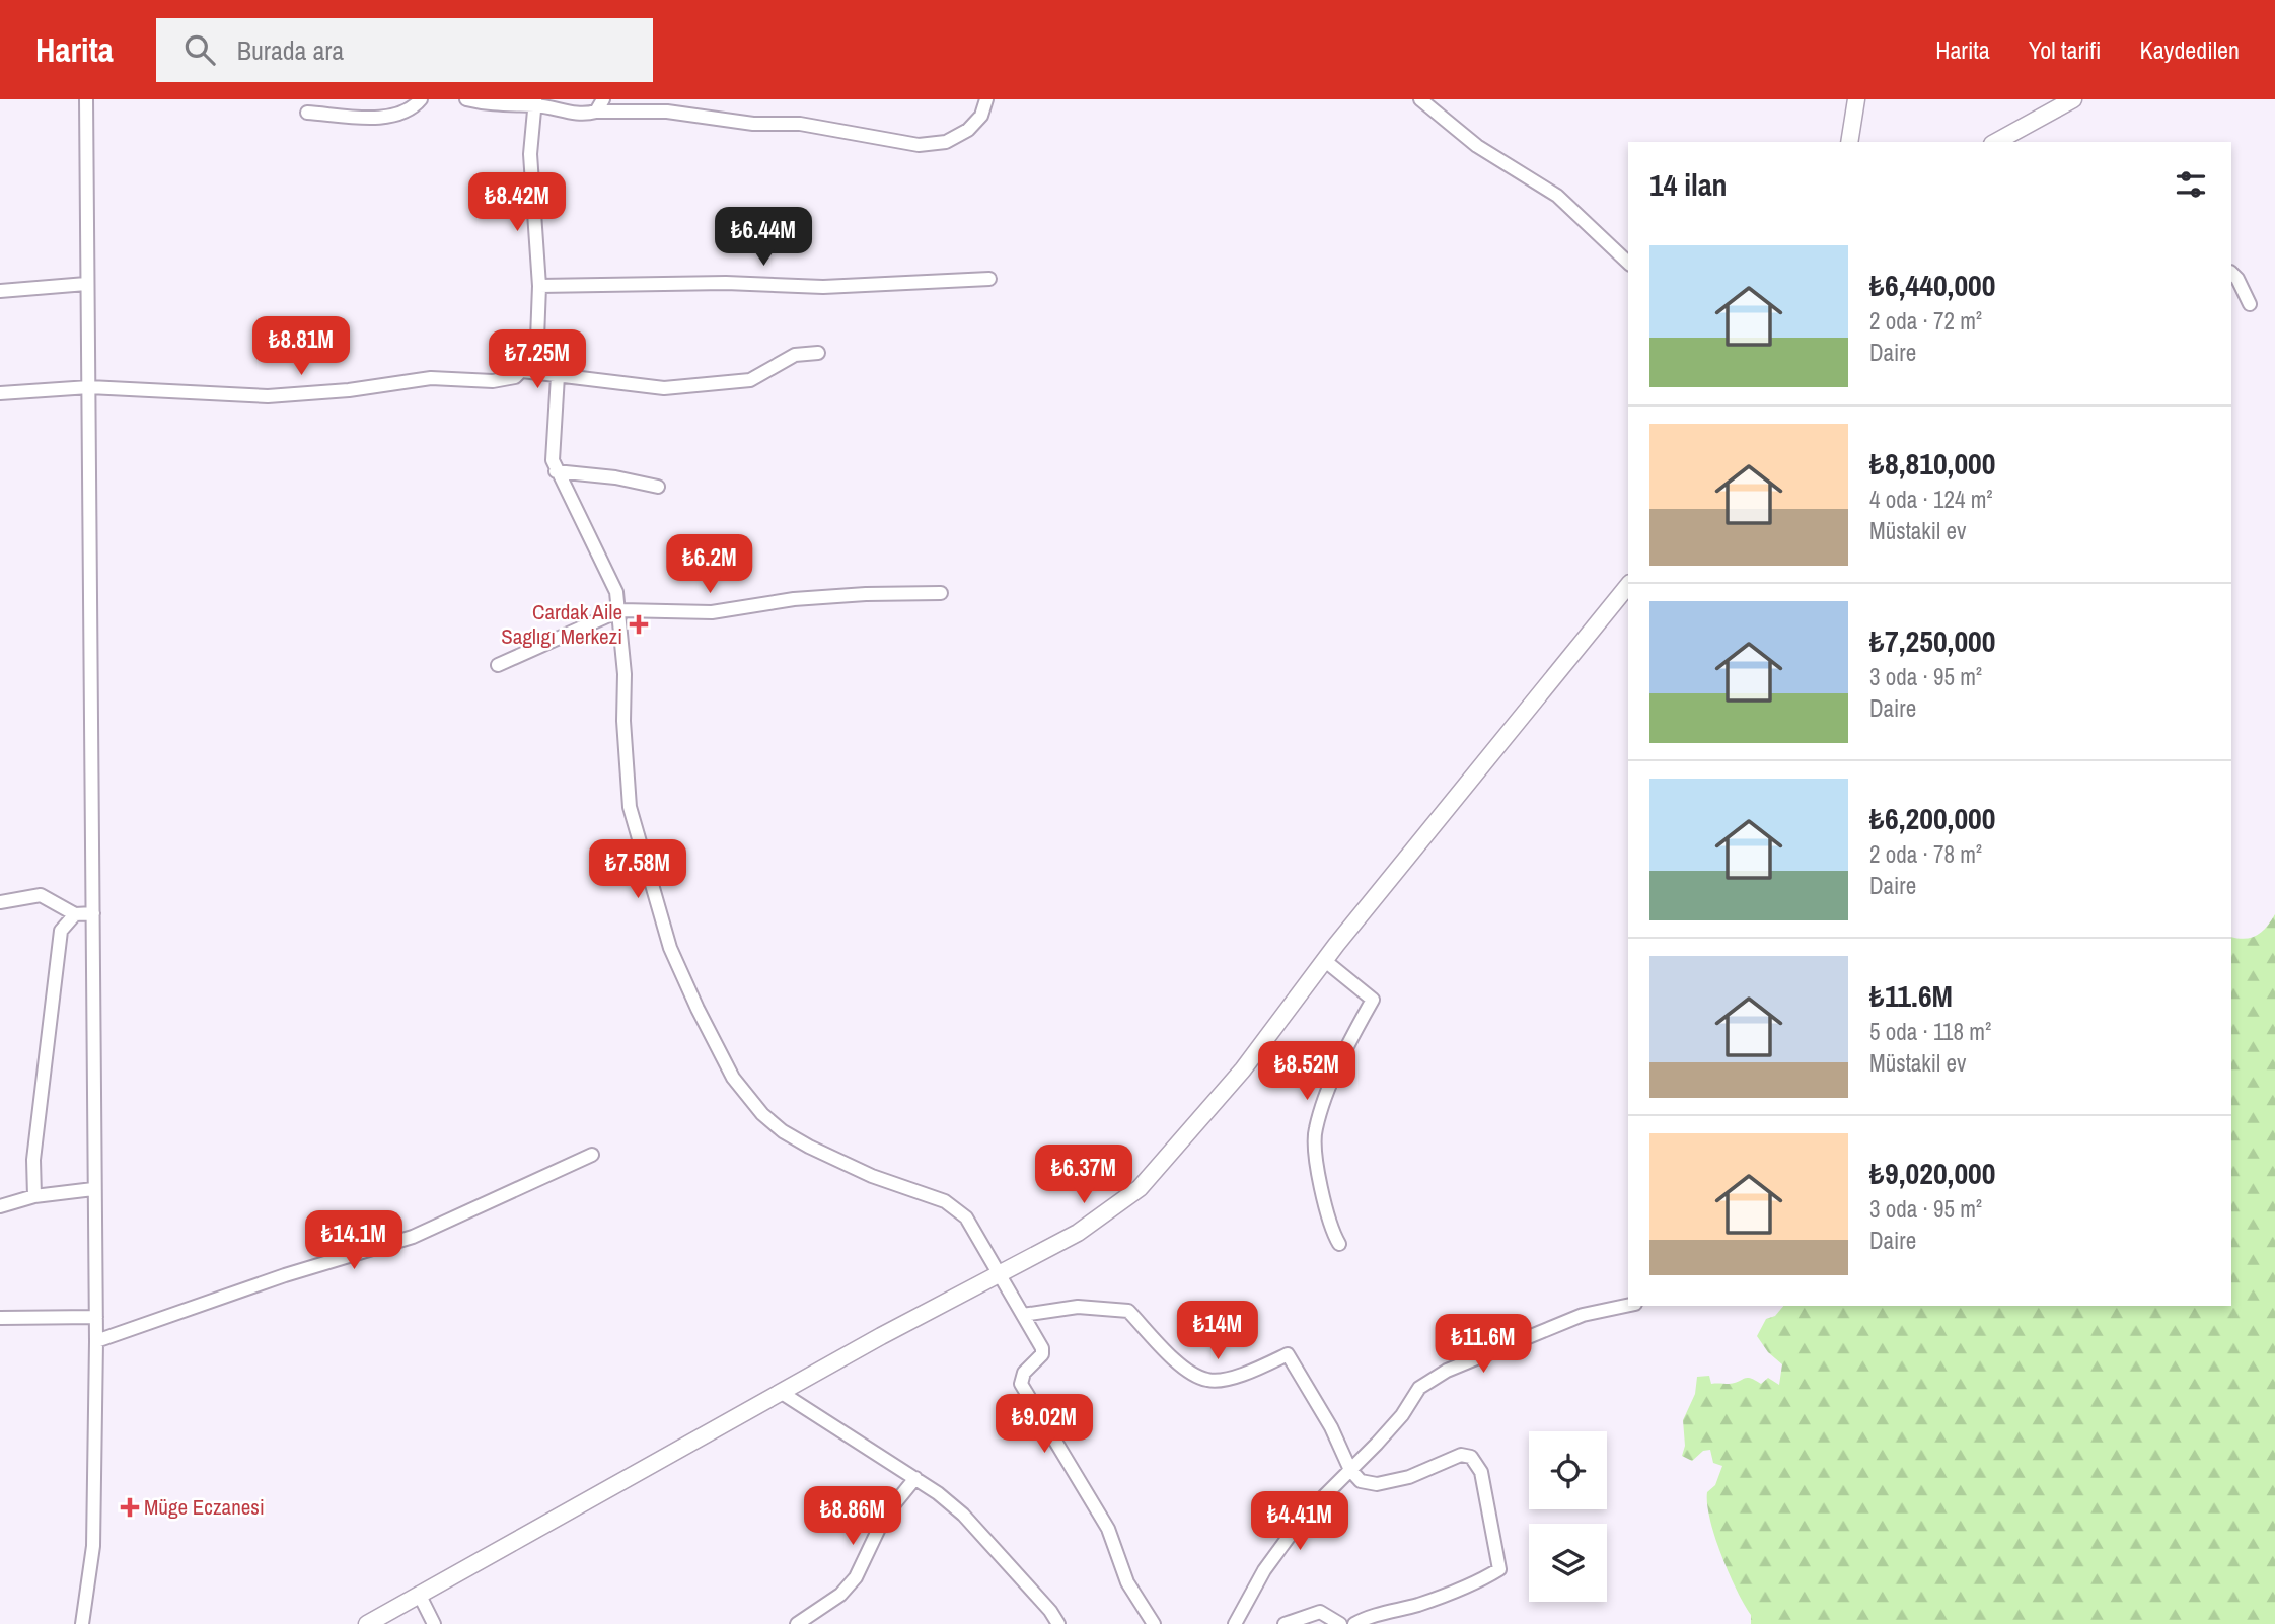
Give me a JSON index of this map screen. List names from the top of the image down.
{
  "places": {
    "health": ["Cardak Aile Saglıgı Merkezi", "Müge Eczanesi"]
  },
  "page": {
    "header": "Harita",
    "search": "Burada ara",
    "nav": ["Harita", "Yol tarifi", "Kaydedilen"],
    "heading": "14 ilan",
    "price": [
      "₺8.42M",
      "₺6.44M",
      "₺8.81M",
      "₺7.25M",
      "₺6.2M",
      "₺7.58M",
      "₺8.52M",
      "₺6.37M",
      "₺14.1M",
      "₺14M",
      "₺11.6M",
      "₺9.02M",
      "₺8.86M",
      "₺4.41M"
    ],
    "list": [
      {
        "name": "₺6,440,000",
        "note": "2 oda · 72 m² · Daire"
      },
      {
        "name": "₺8,810,000",
        "note": "4 oda · 124 m² · Müstakil ev"
      },
      {
        "name": "₺7,250,000",
        "note": "3 oda · 95 m² · Daire"
      },
      {
        "name": "₺6,200,000",
        "note": "2 oda · 78 m² · Daire"
      },
      {
        "name": "₺11.6M",
        "note": "5 oda · 118 m² · Müstakil ev"
      },
      {
        "name": "₺9,020,000",
        "note": "3 oda · 95 m² · Daire"
      }
    ]
  }
}
